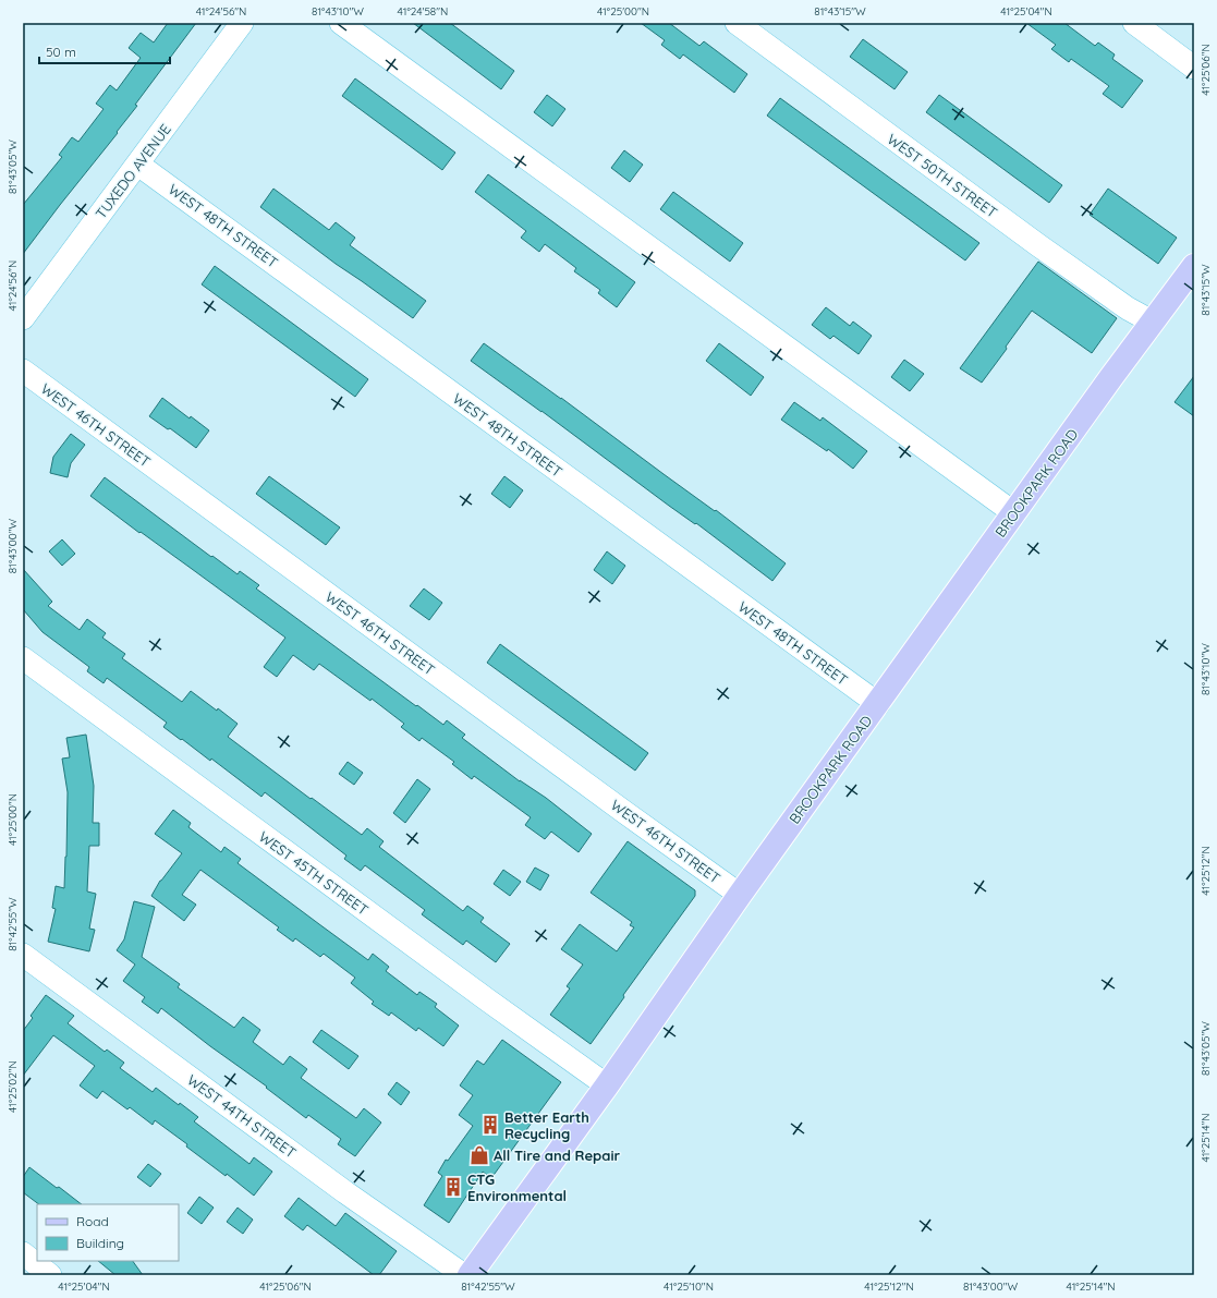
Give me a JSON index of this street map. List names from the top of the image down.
{
  "streets": {
    "main road": ["BROOKPARK ROAD"],
    "street": [
      "TUXEDO AVENUE",
      "WEST 50TH STREET",
      "WEST 48TH STREET",
      "WEST 46TH STREET",
      "WEST 45TH STREET",
      "WEST 44TH STREET"
    ]
  },
  "crossings": [
    ["TUXEDO AVENUE", "WEST 48TH STREET"],
    ["WEST 50TH STREET", "BROOKPARK ROAD"],
    ["WEST 48TH STREET", "BROOKPARK ROAD"],
    ["WEST 46TH STREET", "BROOKPARK ROAD"],
    ["BROOKPARK ROAD", "WEST 45TH STREET"]
  ],
  "places": {
    "building": ["Better Earth Recycling", "CTG Environmental"],
    "shop": ["All Tire and Repair"]
  },
  "legend": ["Road", "Building"],
  "scale_bar": "50 m",
  "coordinates": [
    "41°24'56\"N",
    "81°43'10\"W",
    "41°24'58\"N",
    "41°25'00\"N",
    "81°43'15\"W",
    "41°25'04\"N",
    "41°25'06\"N",
    "81°43'05\"W",
    "81°43'00\"W",
    "41°25'12\"N",
    "81°42'55\"W",
    "41°25'02\"N",
    "41°25'14\"N",
    "41°25'10\"N"
  ]
}
